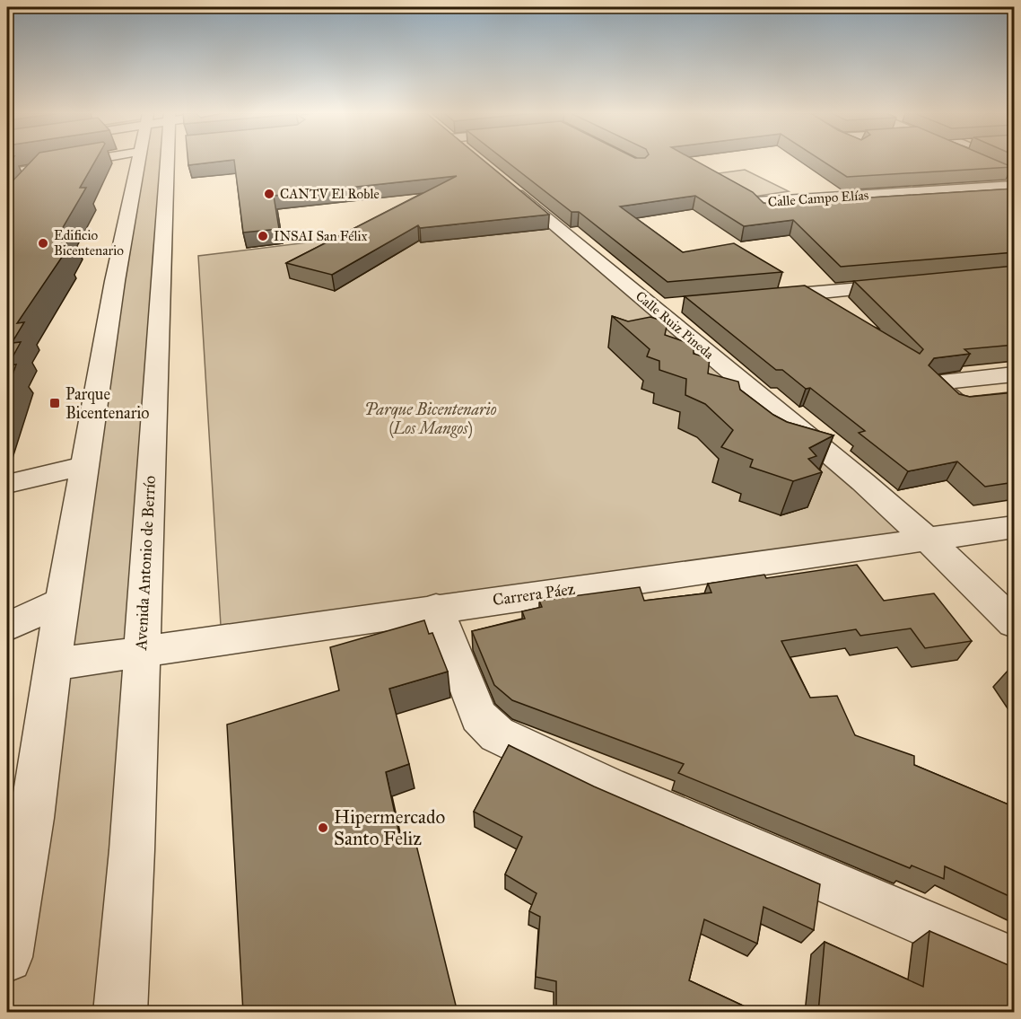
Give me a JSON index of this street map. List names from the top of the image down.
{
  "streets": {
    "street": [
      "Calle Campo Elías",
      "Calle Ruiz Pineda",
      "Avenida Antonio de Berrío",
      "Carrera Páez"
    ]
  },
  "crossings": [
    ["Calle Ruiz Pineda", "Carrera Páez"],
    ["Avenida Antonio de Berrío", "Carrera Páez"]
  ],
  "parks": ["Parque Bicentenario (Los Mangos)"],
  "places": {
    "other": [
      "CANTV El Roble",
      "INSAI San Félix",
      "Edificio Bicentenario",
      "Hipermercado Santo Feliz"
    ],
    "transit": ["Parque Bicentenario"]
  }
}
